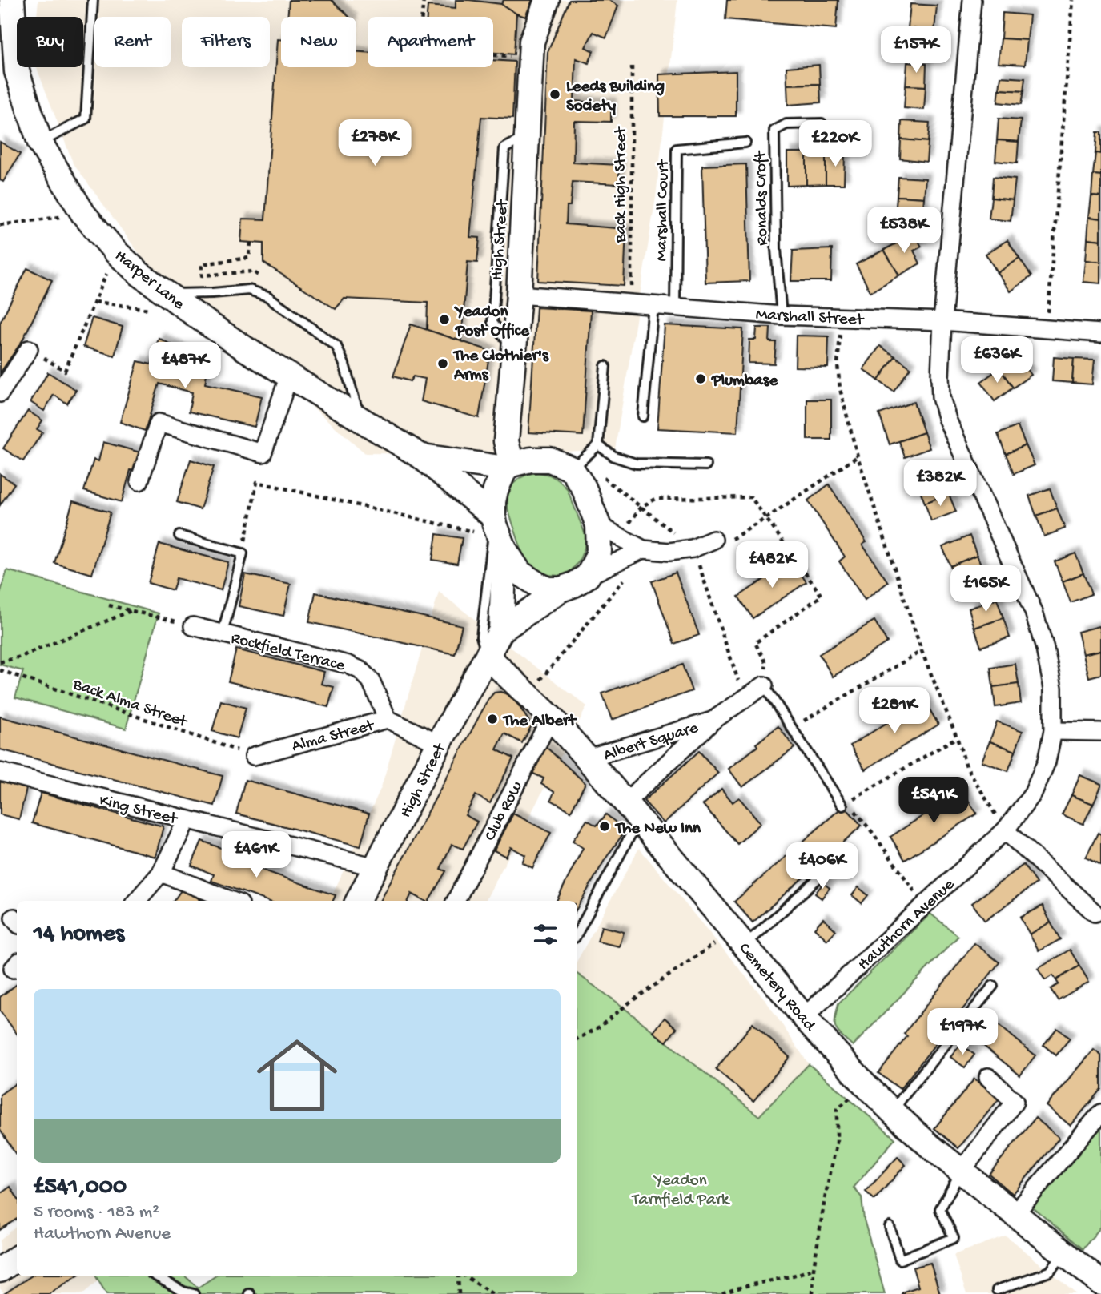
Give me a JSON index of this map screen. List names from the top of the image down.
{
  "streets": {
    "street": [
      "High Street",
      "Harper Lane",
      "Marshall Street",
      "Rockfield Terrace",
      "Alma Street",
      "Albert Square",
      "King Street",
      "Club Row",
      "Hawthorn Avenue",
      "Cemetery Road"
    ],
    "lane": ["Ronalds Croft", "Marshall Court"],
    "path": ["Back High Street", "Back Alma Street"]
  },
  "crossings": [
    ["Back High Street", "Marshall Street"],
    ["Ronalds Croft", "Marshall Street"],
    ["Marshall Court", "Marshall Street"],
    ["High Street", "Harper Lane"],
    ["High Street", "Marshall Street"],
    ["High Street", "Alma Street"],
    ["High Street", "King Street"],
    ["High Street", "Cemetery Road"],
    ["Marshall Street", "Hawthorn Avenue"],
    ["Rockfield Terrace", "Alma Street"],
    ["Back Alma Street", "Alma Street"],
    ["Albert Square", "Cemetery Road"],
    ["Club Row", "Cemetery Road"],
    ["Hawthorn Avenue", "Cemetery Road"]
  ],
  "parks": ["Yeadon Tarnfield Park"],
  "places": [
    "Leeds Building Society",
    "Yeadon Post Office",
    "The Clothier's Arms",
    "Plumbase",
    "The Albert",
    "The New Inn"
  ],
  "page": {
    "chip": [
      "Buy",
      "Rent",
      "Filters",
      "New",
      "Apartment"
    ],
    "price": [
      "£157K",
      "£278K",
      "£220K",
      "£538K",
      "£636K",
      "£487K",
      "£382K",
      "£482K",
      "£165K",
      "£281K",
      "£541K",
      "£461K",
      "£406K",
      "£197K"
    ],
    "heading": "14 homes",
    "list": [
      {
        "name": "£541,000",
        "note": "5 rooms · 183 m² · Hawthorn Avenue"
      }
    ]
  }
}
